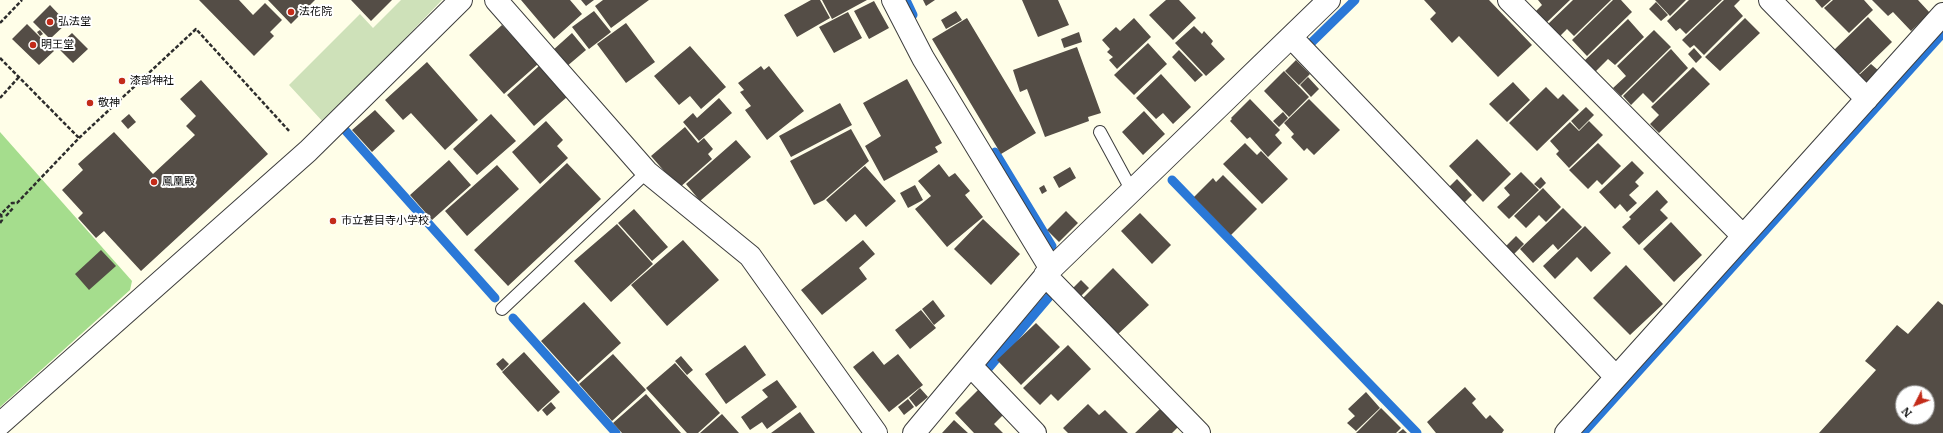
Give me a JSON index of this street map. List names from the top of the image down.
{
  "places": [
    "法花院",
    "弘法堂",
    "明王堂",
    "漆部神社",
    "敬神",
    "鳳凰殿",
    "市立甚目寺小学校"
  ],
  "north": "bottom left"
}
